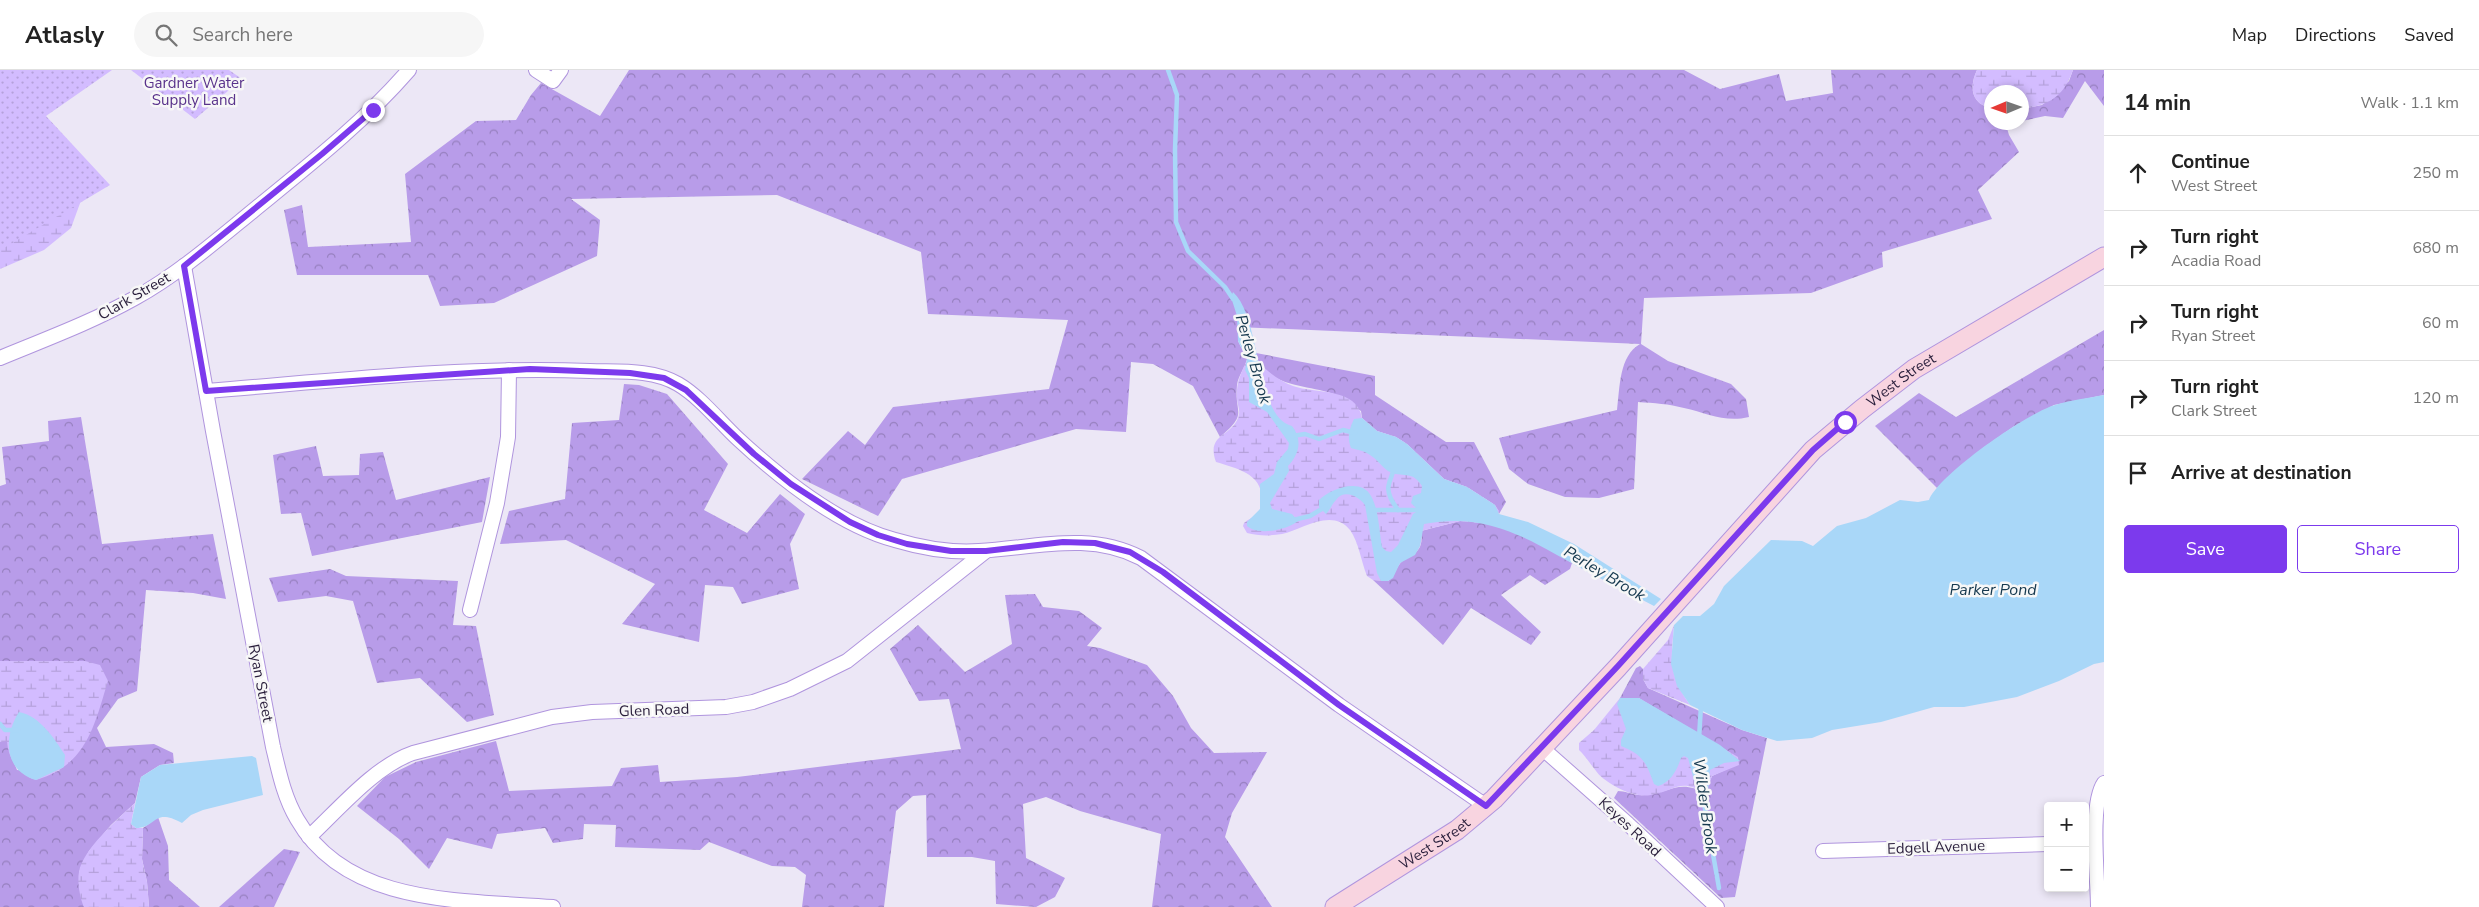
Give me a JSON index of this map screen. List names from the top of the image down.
{
  "streets": {
    "main road": ["West Street"],
    "street": [
      "Clark Street",
      "Ryan Street",
      "Glen Road",
      "Keyes Road",
      "Edgell Avenue"
    ]
  },
  "crossings": [
    ["Clark Street", "Ryan Street"],
    ["West Street", "Keyes Road"],
    ["Ryan Street", "Glen Road"]
  ],
  "water": ["Perley Brook", "Parker Pond", "Wilder Brook"],
  "parks": ["Gardner Water Supply Land"],
  "north": "left",
  "page": {
    "header": "Atlasly",
    "search": "Search here",
    "nav": ["Map", "Directions", "Saved"],
    "heading": ["14 min", "Walk · 1.1 km"],
    "list": [
      ["Continue", "West Street", "250 m"],
      ["Turn right", "Acadia Road", "680 m"],
      ["Turn right", "Ryan Street", "60 m"],
      ["Turn right", "Clark Street", "120 m"],
      "Arrive at destination"
    ],
    "buttons": ["Save", "Share"],
    "map_buttons": ["+", "−"]
  }
}
